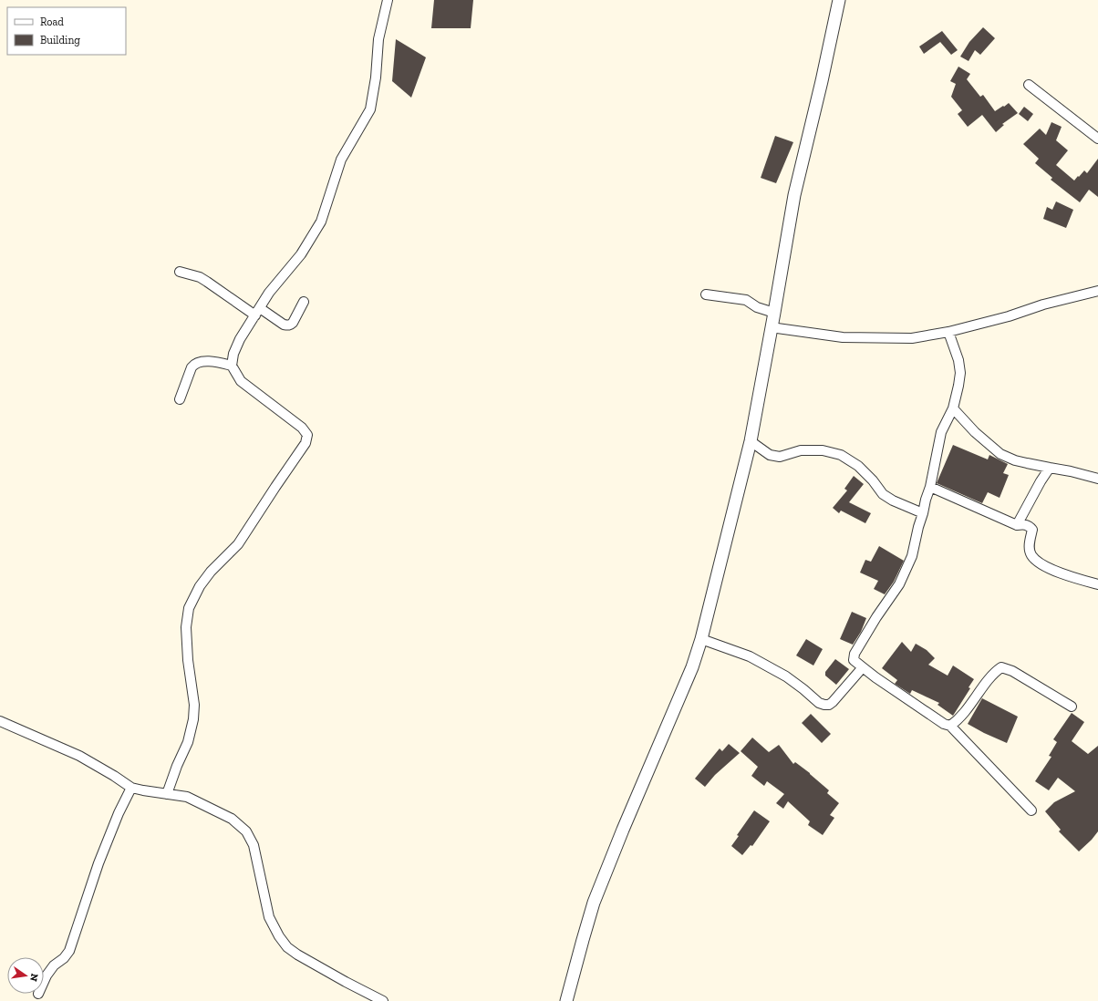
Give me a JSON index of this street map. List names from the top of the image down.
{
  "legend": ["Road", "Building"],
  "north": "right"
}
